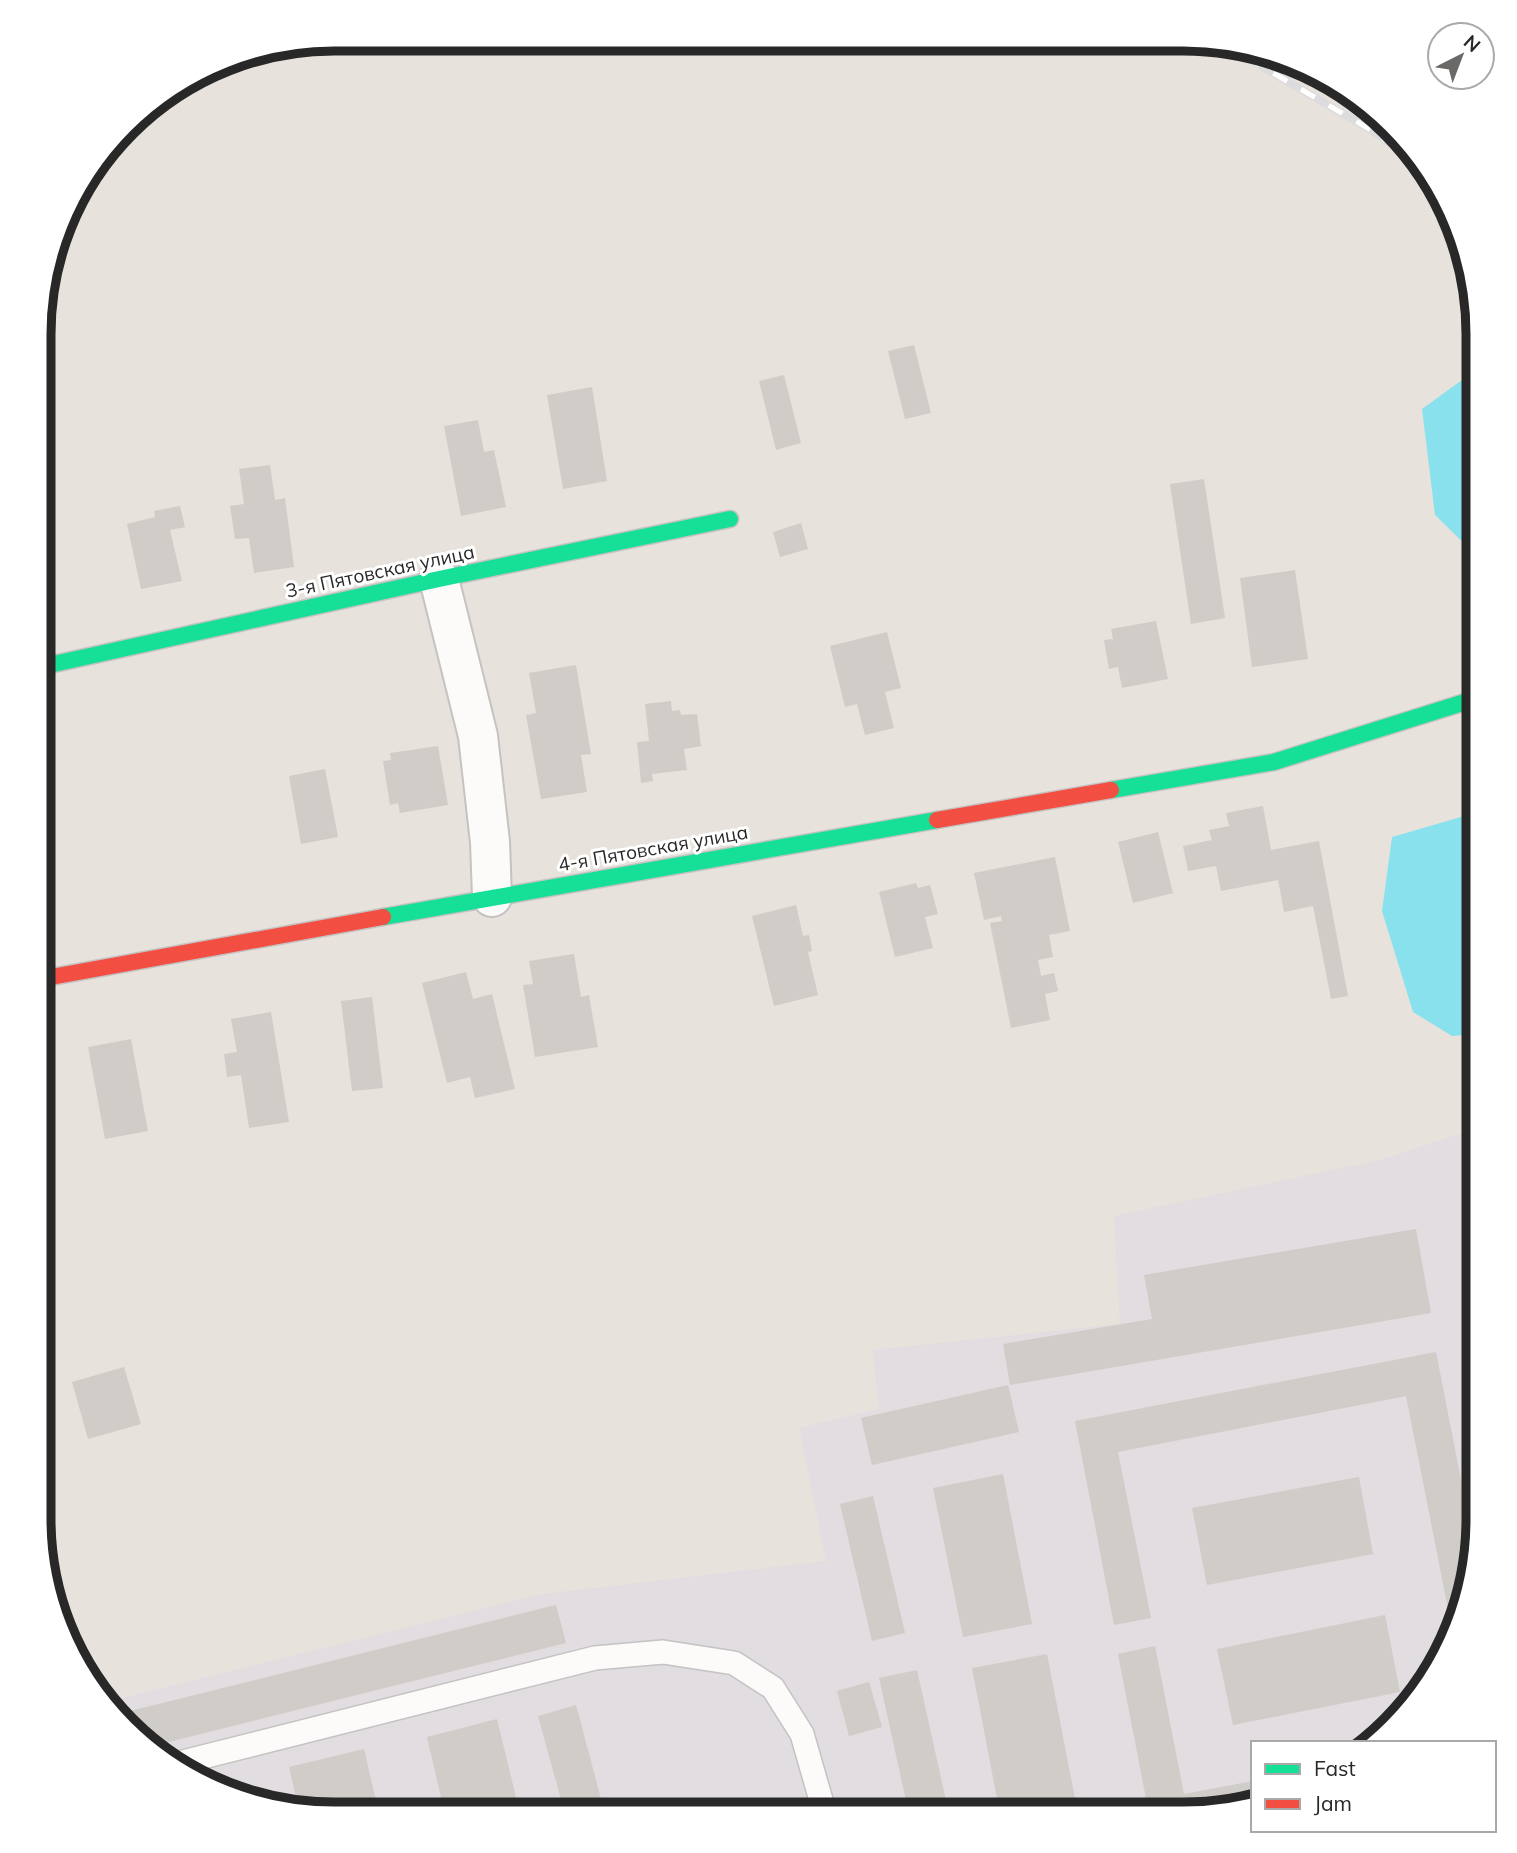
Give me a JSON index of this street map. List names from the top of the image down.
{
  "streets": {
    "street": ["3-я Пятовская улица", "4-я Пятовская улица"]
  },
  "legend": ["Fast", "Jam"],
  "north": "top right"
}
